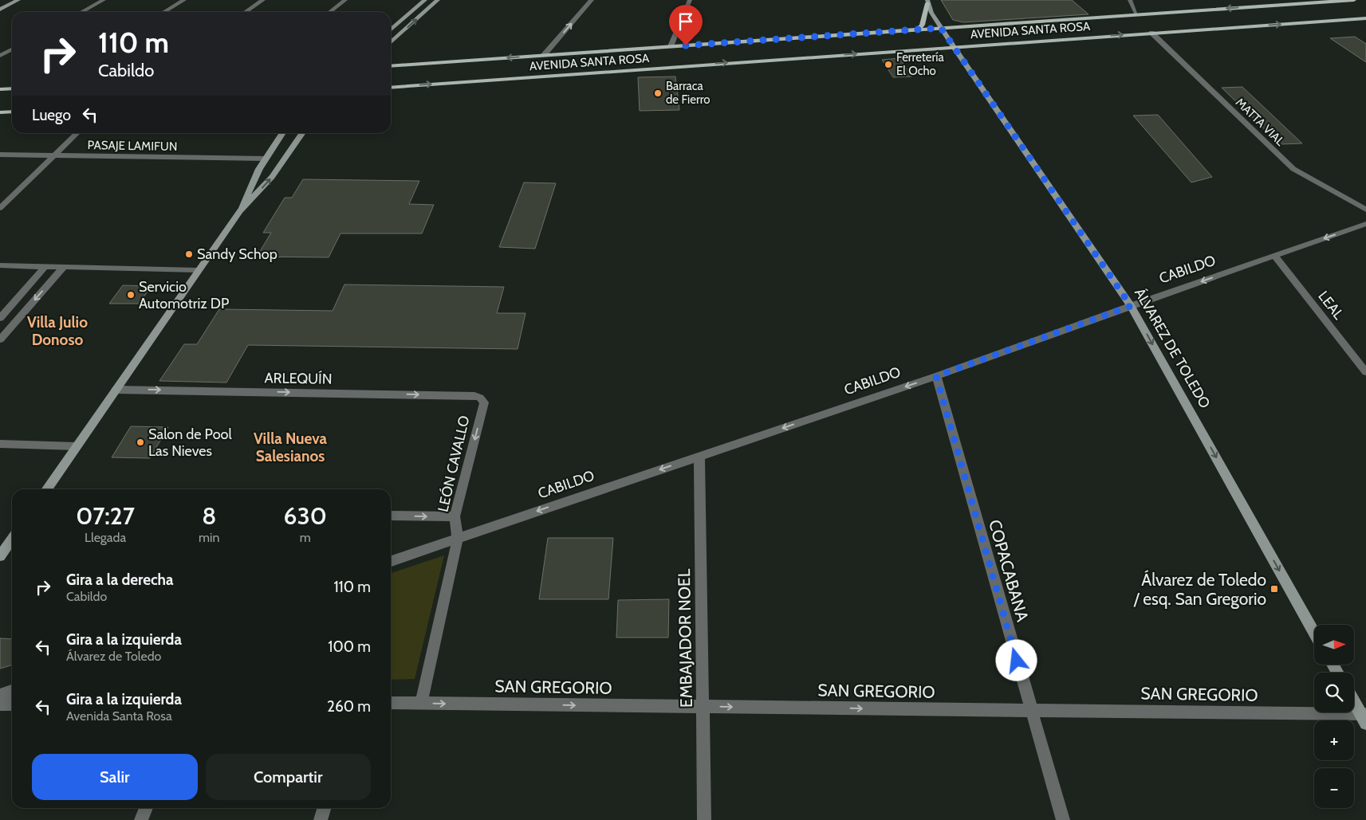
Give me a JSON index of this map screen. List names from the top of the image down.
{
  "streets": {
    "main road": ["AVENIDA SANTA ROSA"],
    "street": [
      "MATTA VIAL",
      "PASAJE LAMIFUN",
      "CABILDO",
      "LEAL",
      "ÁLVAREZ DE TOLEDO",
      "ARLEQUÍN",
      "LEÓN CAVALLO",
      "COPACABANA",
      "EMBAJADOR NOEL",
      "SAN GREGORIO"
    ]
  },
  "crossings": [
    ["AVENIDA SANTA ROSA", "MATTA VIAL"],
    ["AVENIDA SANTA ROSA", "ÁLVAREZ DE TOLEDO"],
    ["CABILDO", "LEAL"],
    ["CABILDO", "ÁLVAREZ DE TOLEDO"],
    ["CABILDO", "LEÓN CAVALLO"],
    ["CABILDO", "COPACABANA"],
    ["CABILDO", "EMBAJADOR NOEL"],
    ["ARLEQUÍN", "LEÓN CAVALLO"],
    ["COPACABANA", "SAN GREGORIO"],
    ["EMBAJADOR NOEL", "SAN GREGORIO"]
  ],
  "one_way": [
    "CABILDO",
    "ÁLVAREZ DE TOLEDO",
    "ARLEQUÍN",
    "LEÓN CAVALLO",
    "SAN GREGORIO"
  ],
  "districts": ["Villa Julio Donoso", "Villa Nueva Salesianos"],
  "places": {
    "other": [
      "Ferretería El Ocho",
      "Barraca de Fierro",
      "Sandy Schop",
      "Servicio Automotriz DP",
      "Salon de Pool Las Nieves"
    ],
    "transit": ["Álvarez de Toledo / esq. San Gregorio"]
  },
  "north": "right",
  "page": {
    "turn": ["110 m", "Cabildo"],
    "then": "Luego",
    "eta": [
      "07:27",
      "Llegada",
      "8",
      "min",
      "630",
      "m"
    ],
    "list": [
      {
        "name": "Gira a la derecha",
        "note": "Cabildo",
        "value": "110 m"
      },
      {
        "name": "Gira a la izquierda",
        "note": "Álvarez de Toledo",
        "value": "100 m"
      },
      {
        "name": "Gira a la izquierda",
        "note": "Avenida Santa Rosa",
        "value": "260 m"
      }
    ],
    "map_buttons": ["+", "−"],
    "buttons": ["Salir", "Compartir"]
  }
}
